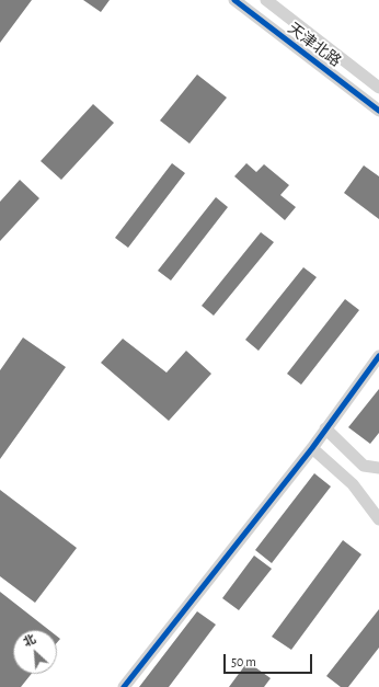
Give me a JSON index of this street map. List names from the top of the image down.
{
  "streets": {
    "street": ["天津北路"]
  },
  "scale_bar": "50 m",
  "north": "top left"
}
